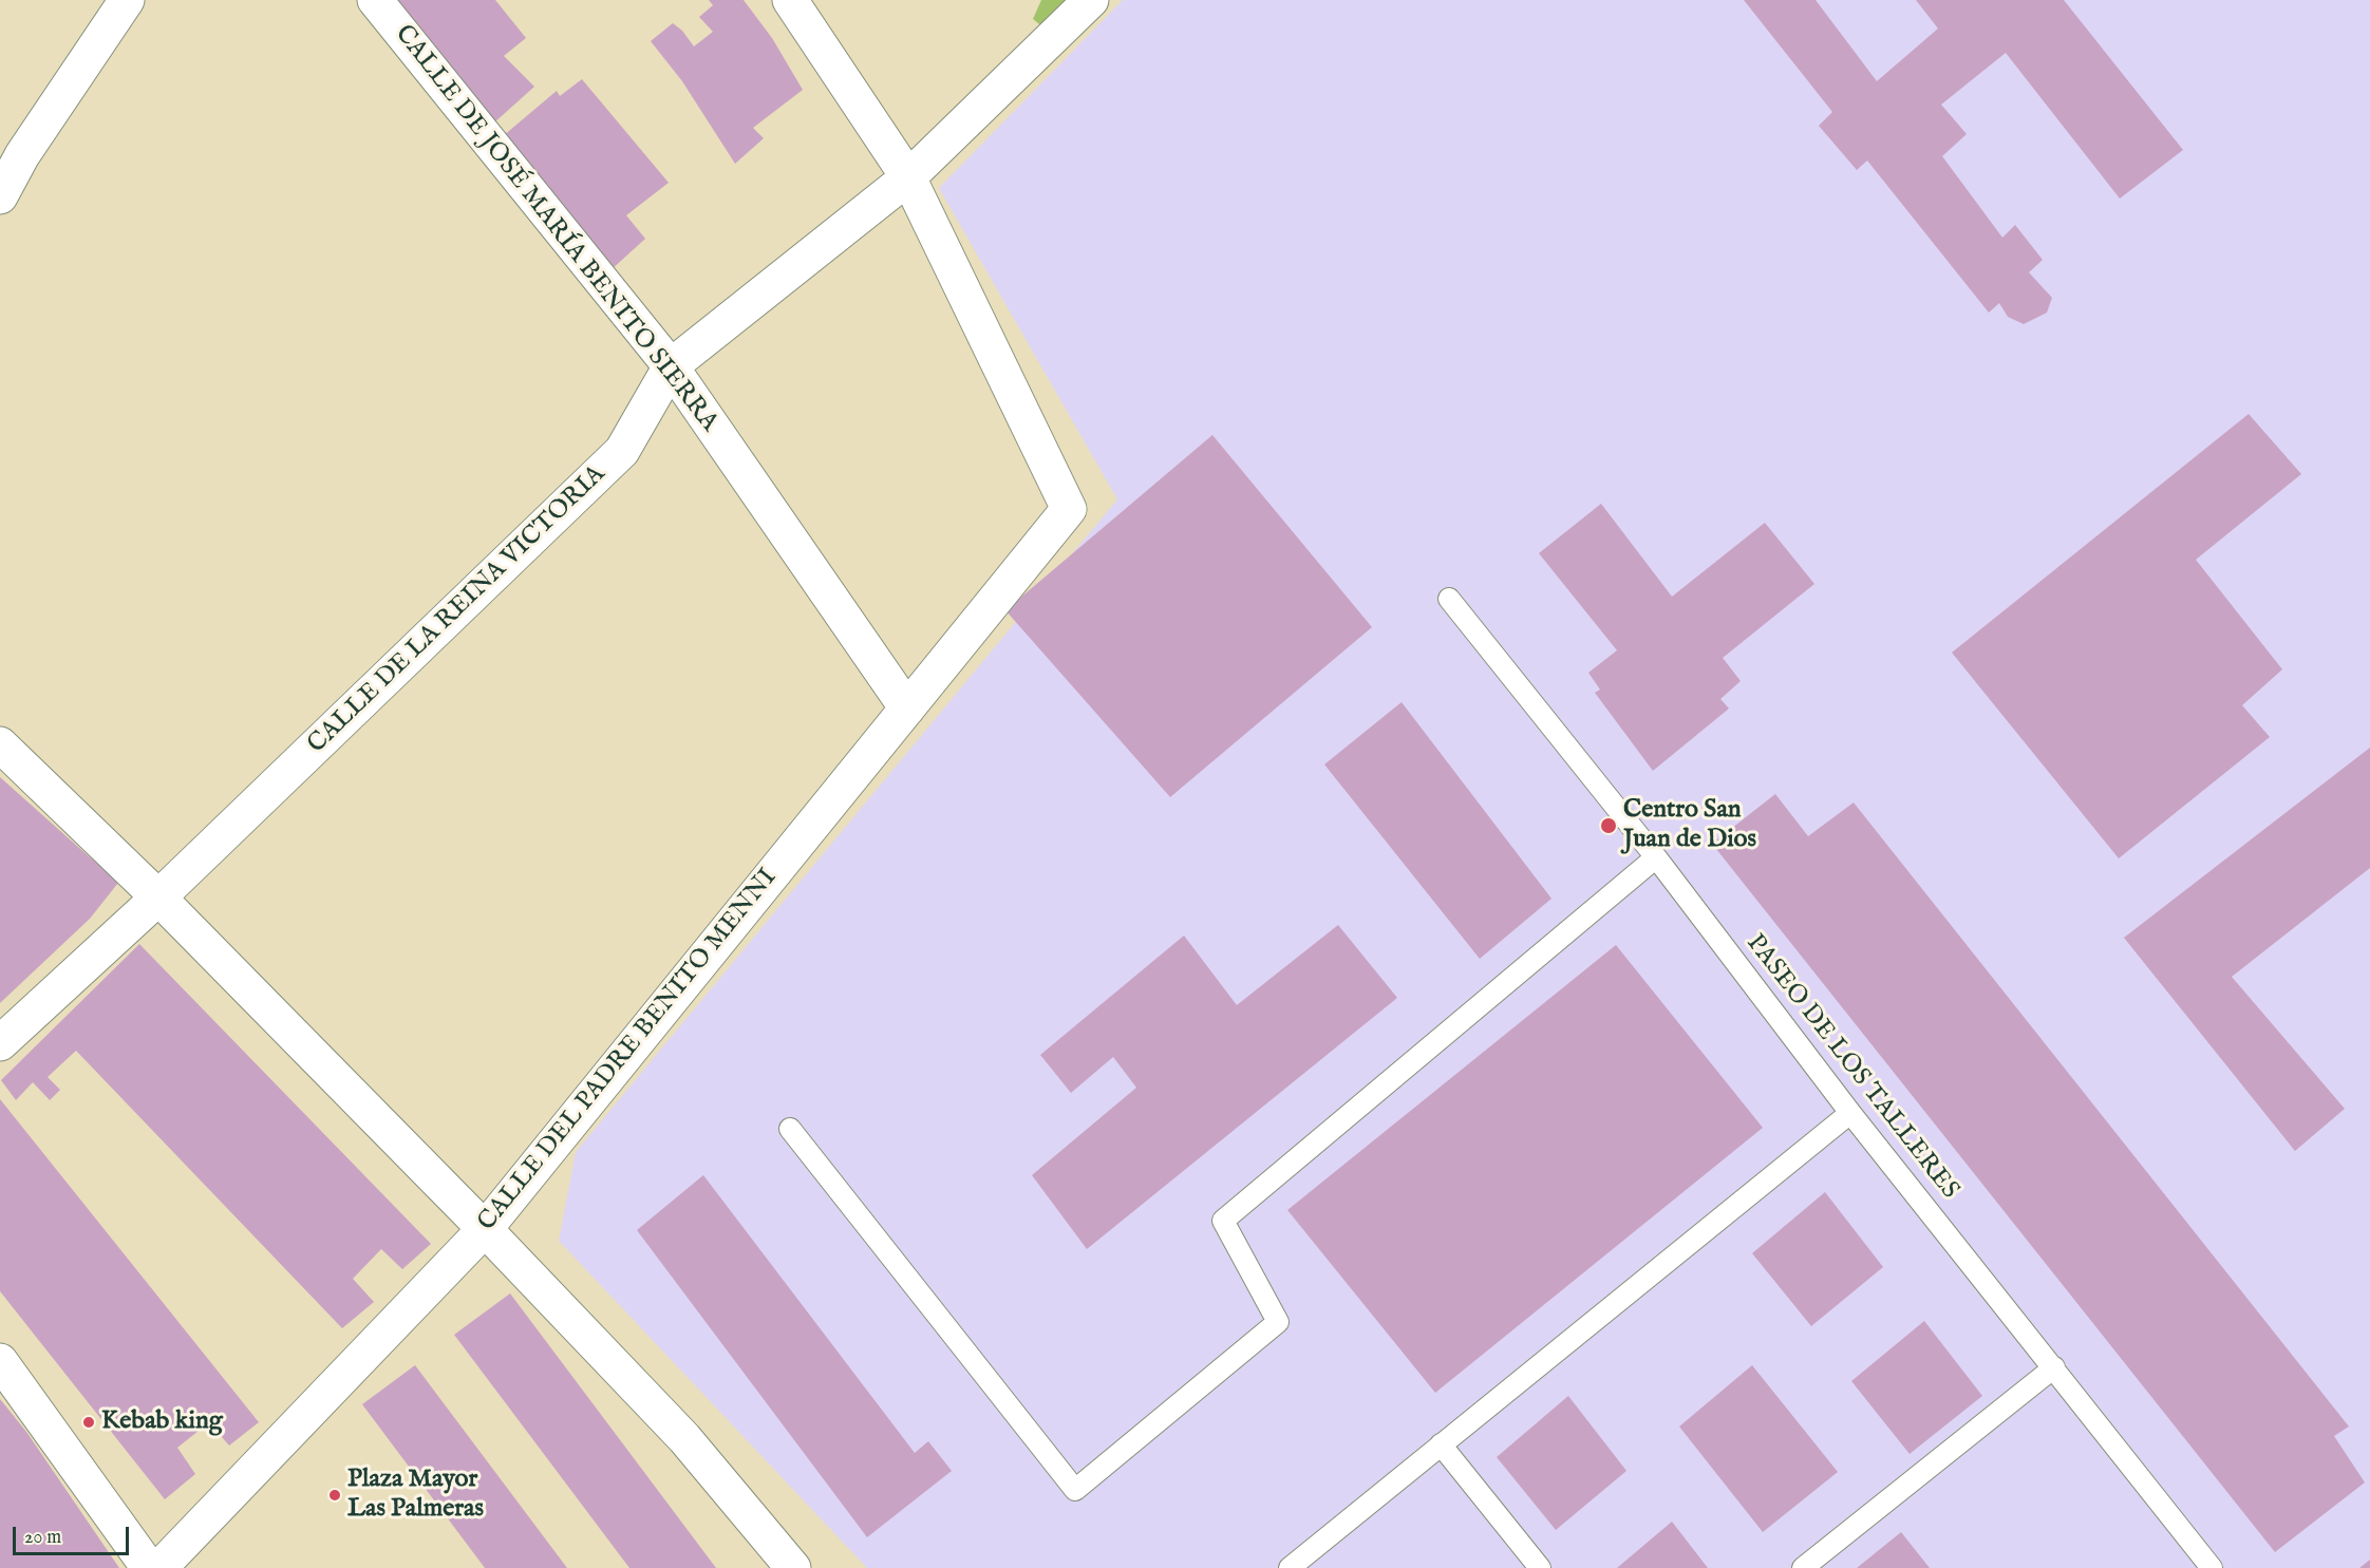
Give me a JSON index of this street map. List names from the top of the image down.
{
  "streets": {
    "street": ["CALLE DE JOSÉ MARÍA BENITO SIERRA", "CALLE DE LA REINA VICTORIA", "CALLE DEL PADRE BENITO MENNI"],
    "lane": ["PASEO DE LOS TALLERES"]
  },
  "crossings": [
    ["CALLE DE JOSÉ MARÍA BENITO SIERRA", "CALLE DE LA REINA VICTORIA"],
    ["CALLE DE JOSÉ MARÍA BENITO SIERRA", "CALLE DEL PADRE BENITO MENNI"],
    ["CALLE DE LA REINA VICTORIA", "CALLE DEL PADRE BENITO MENNI"]
  ],
  "places": ["Centro San Juan de Dios", "Kebab king", "Plaza Mayor Las Palmeras"],
  "scale_bar": "20 m"
}
